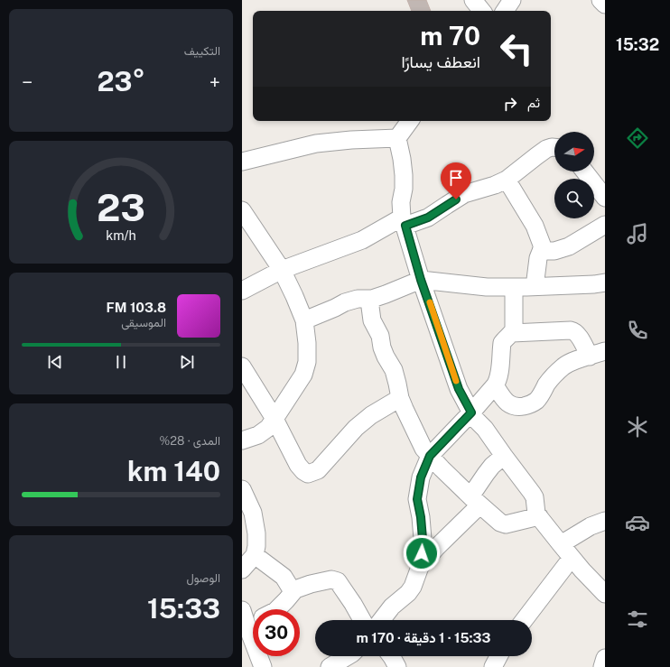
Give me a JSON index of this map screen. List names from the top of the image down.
{
  "north": "right",
  "page": {
    "tabs": "15:32",
    "tile": [
      "التكييف",
      ["المدى · 28%", "140 km"],
      ["الوصول", "15:33"]
    ],
    "turn": ["70 m", "انعطف يسارًا"],
    "heat": ["−", "23°", "+"],
    "then": "ثم",
    "song": ["103.8 FM", "الموسيقى"],
    "limit": "30",
    "trip": "15:33 · 1 دقيقة · 170 m",
    "gauge": ["23", "km/h"]
  }
}
